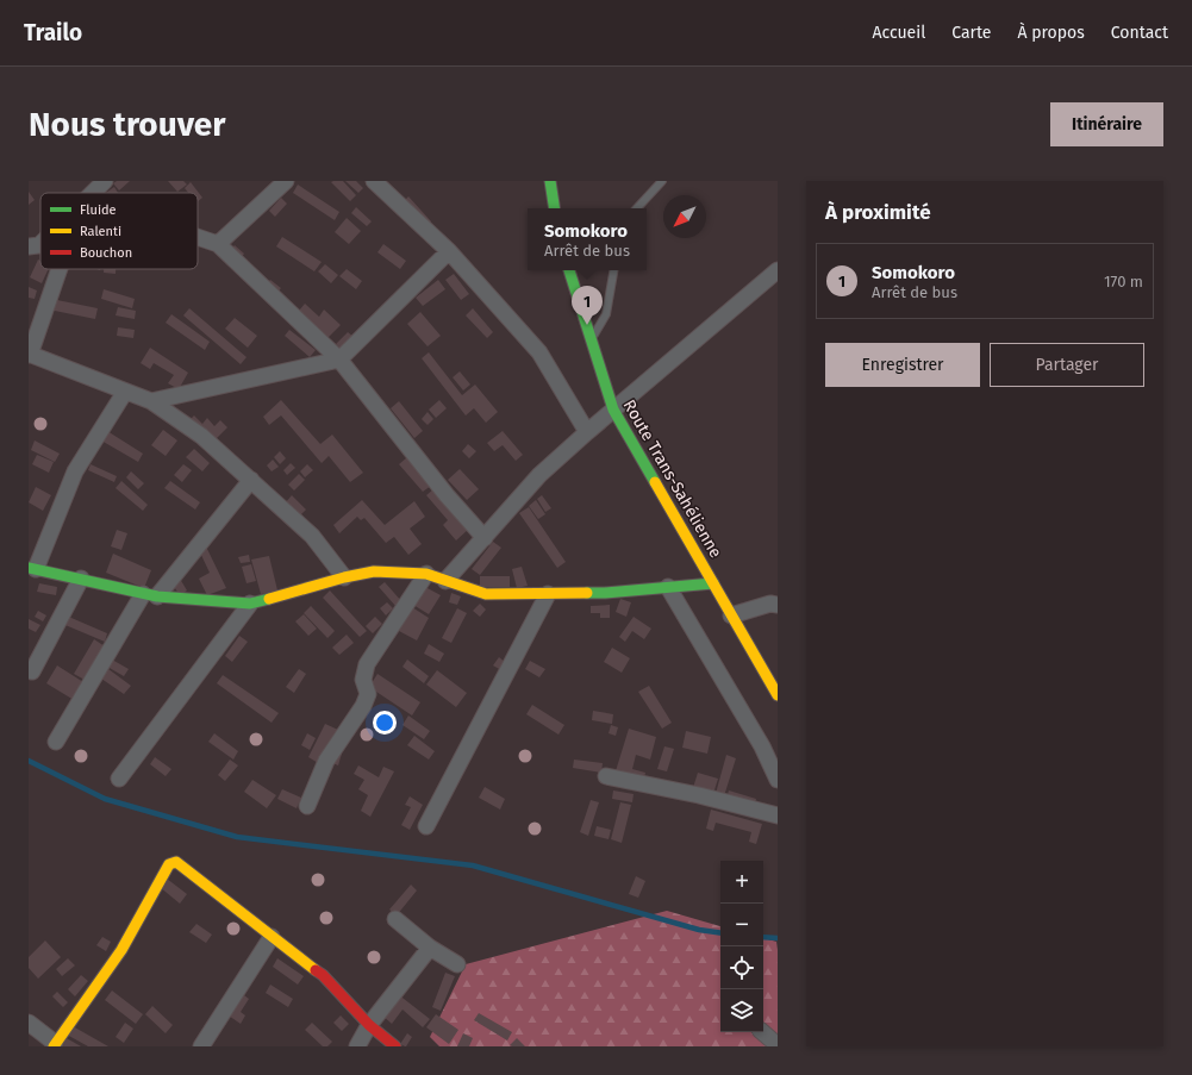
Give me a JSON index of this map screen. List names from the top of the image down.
{
  "streets": {
    "main road": ["Route Trans-Sahélienne"]
  },
  "legend": ["Fluide", "Ralenti", "Bouchon"],
  "north": "bottom left",
  "page": {
    "header": "Trailo",
    "nav": [
      "Accueil",
      "Carte",
      "À propos",
      "Contact"
    ],
    "buttons": [
      "Itinéraire",
      ["Enregistrer", "Partager"]
    ],
    "title": "Nous trouver",
    "heading": "À proximité",
    "popup": ["Somokoro", "Arrêt de bus"],
    "list": [
      {
        "mark": "1",
        "name": "Somokoro",
        "note": "Arrêt de bus",
        "value": "170 m"
      }
    ],
    "pins": "1",
    "map_buttons": ["+", "−"]
  }
}
